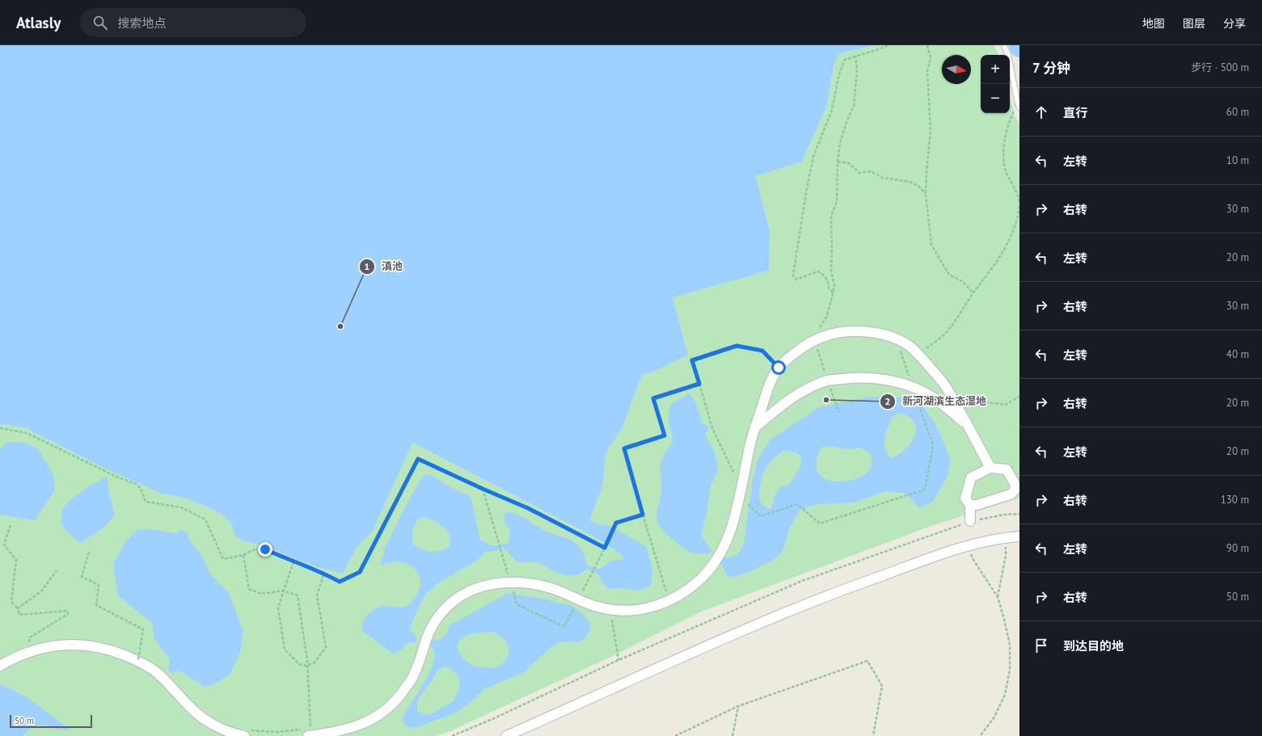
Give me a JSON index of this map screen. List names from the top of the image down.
{
  "places": ["滇池", "新河湖滨生态湿地"],
  "scale_bar": "50 m",
  "north": "right",
  "page": {
    "header": "Atlasly",
    "search": "搜索地点",
    "nav": ["地图", "图层", "分享"],
    "heading": ["7 分钟", "步行 · 500 m"],
    "map_buttons": ["+", "−"],
    "list": [
      ["直行", "60 m"],
      ["左转", "10 m"],
      ["右转", "30 m"],
      ["左转", "20 m"],
      ["右转", "30 m"],
      ["左转", "40 m"],
      ["右转", "20 m"],
      ["左转", "20 m"],
      ["右转", "130 m"],
      ["左转", "90 m"],
      ["右转", "50 m"],
      "到达目的地"
    ],
    "scale": "50 m"
  }
}
